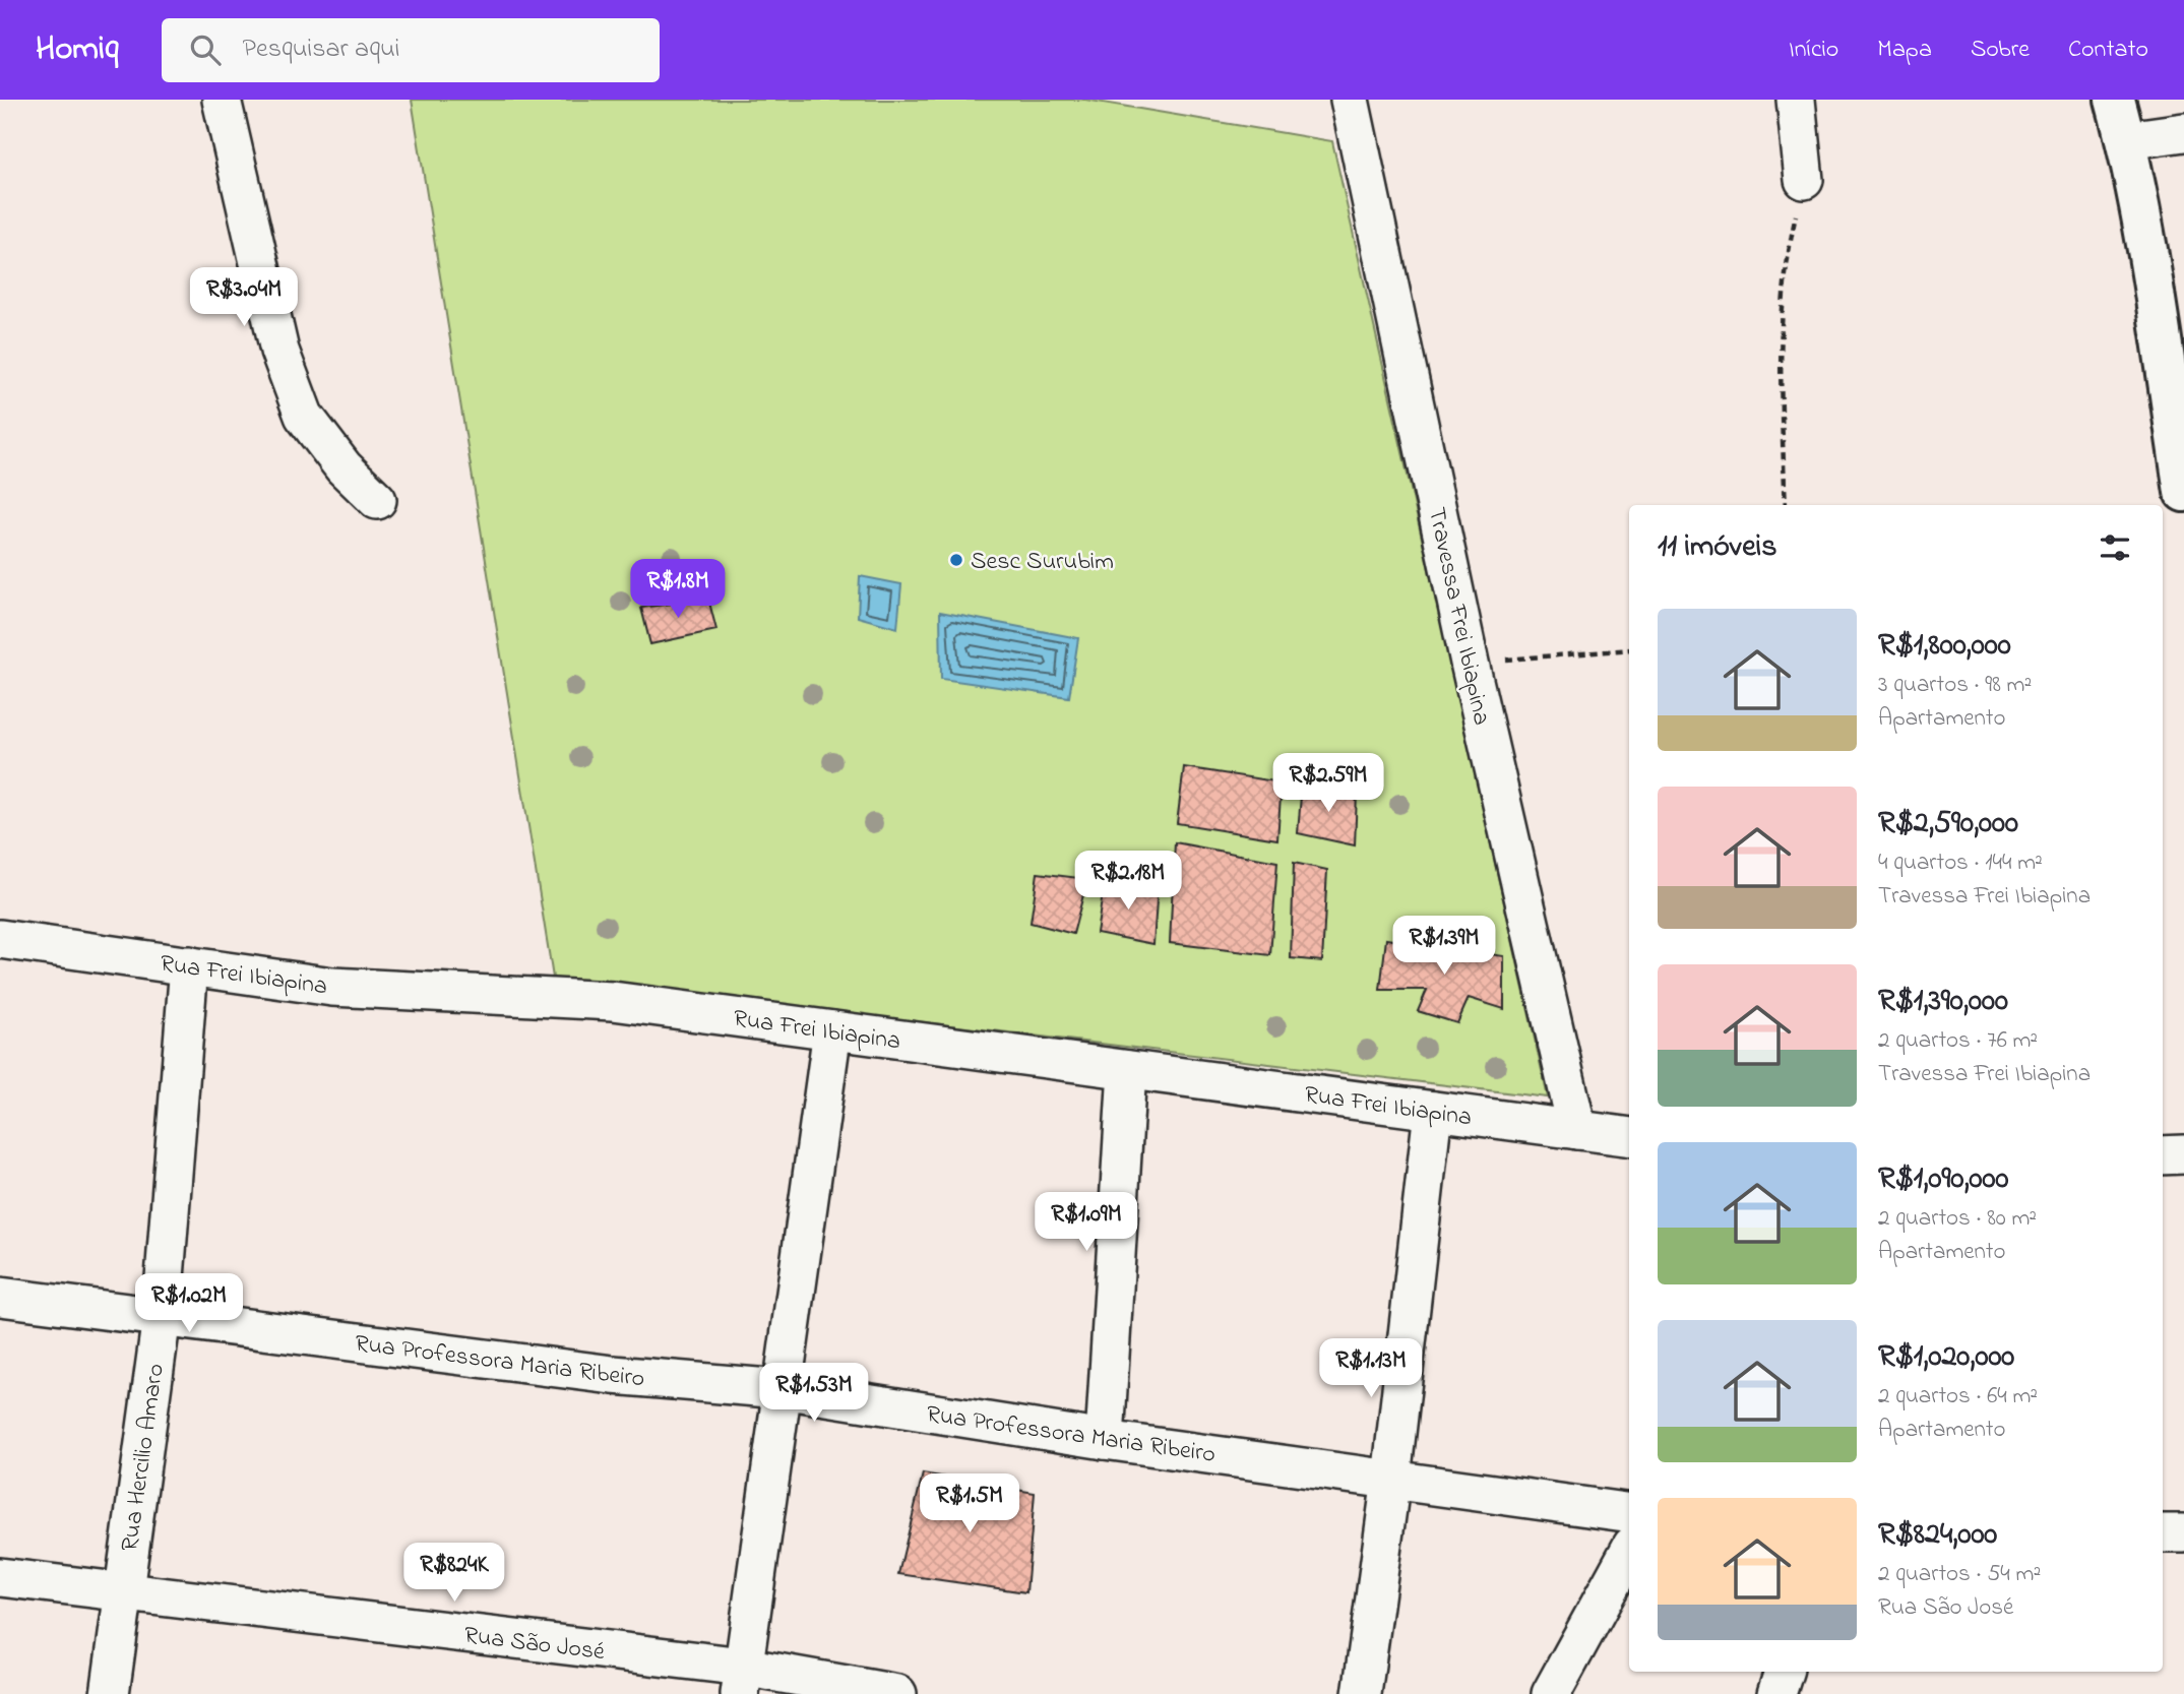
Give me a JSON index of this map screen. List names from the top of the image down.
{
  "streets": {
    "street": [
      "Travessa Frei Ibiapina",
      "Rua Frei Ibiapina",
      "Rua Professora Maria Ribeiro",
      "Rua Hercilio Amaro",
      "Rua São José"
    ]
  },
  "crossings": [
    ["Travessa Frei Ibiapina", "Rua Frei Ibiapina"],
    ["Rua Frei Ibiapina", "Rua Hercilio Amaro"],
    ["Rua Professora Maria Ribeiro", "Rua Hercilio Amaro"],
    ["Rua Hercilio Amaro", "Rua São José"]
  ],
  "places": ["Sesc Surubim"],
  "page": {
    "header": "Homiq",
    "search": "Pesquisar aqui",
    "nav": [
      "Início",
      "Mapa",
      "Sobre",
      "Contato"
    ],
    "price": [
      "R$3.04M",
      "R$1.8M",
      "R$2.59M",
      "R$2.18M",
      "R$1.39M",
      "R$1.09M",
      "R$1.02M",
      "R$1.13M",
      "R$1.53M",
      "R$1.5M",
      "R$824K"
    ],
    "heading": "11 imóveis",
    "list": [
      {
        "name": "R$1,800,000",
        "note": "3 quartos · 98 m² · Apartamento"
      },
      {
        "name": "R$2,590,000",
        "note": "4 quartos · 144 m² · Travessa Frei Ibiapina"
      },
      {
        "name": "R$1,390,000",
        "note": "2 quartos · 76 m² · Travessa Frei Ibiapina"
      },
      {
        "name": "R$1,090,000",
        "note": "2 quartos · 80 m² · Apartamento"
      },
      {
        "name": "R$1,020,000",
        "note": "2 quartos · 64 m² · Apartamento"
      },
      {
        "name": "R$824,000",
        "note": "2 quartos · 54 m² · Rua São José"
      }
    ]
  }
}
